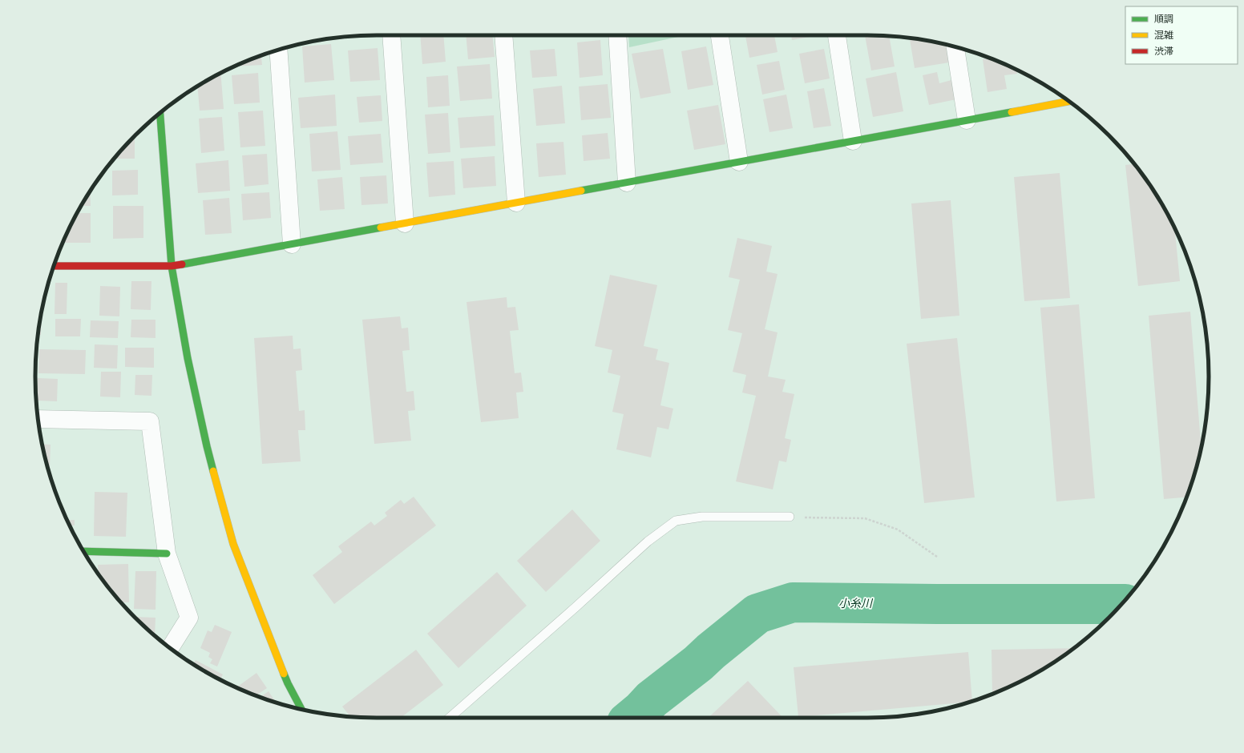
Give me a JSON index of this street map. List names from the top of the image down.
{
  "water": ["小糸川"],
  "legend": ["順調", "混雑", "渋滞"]
}
